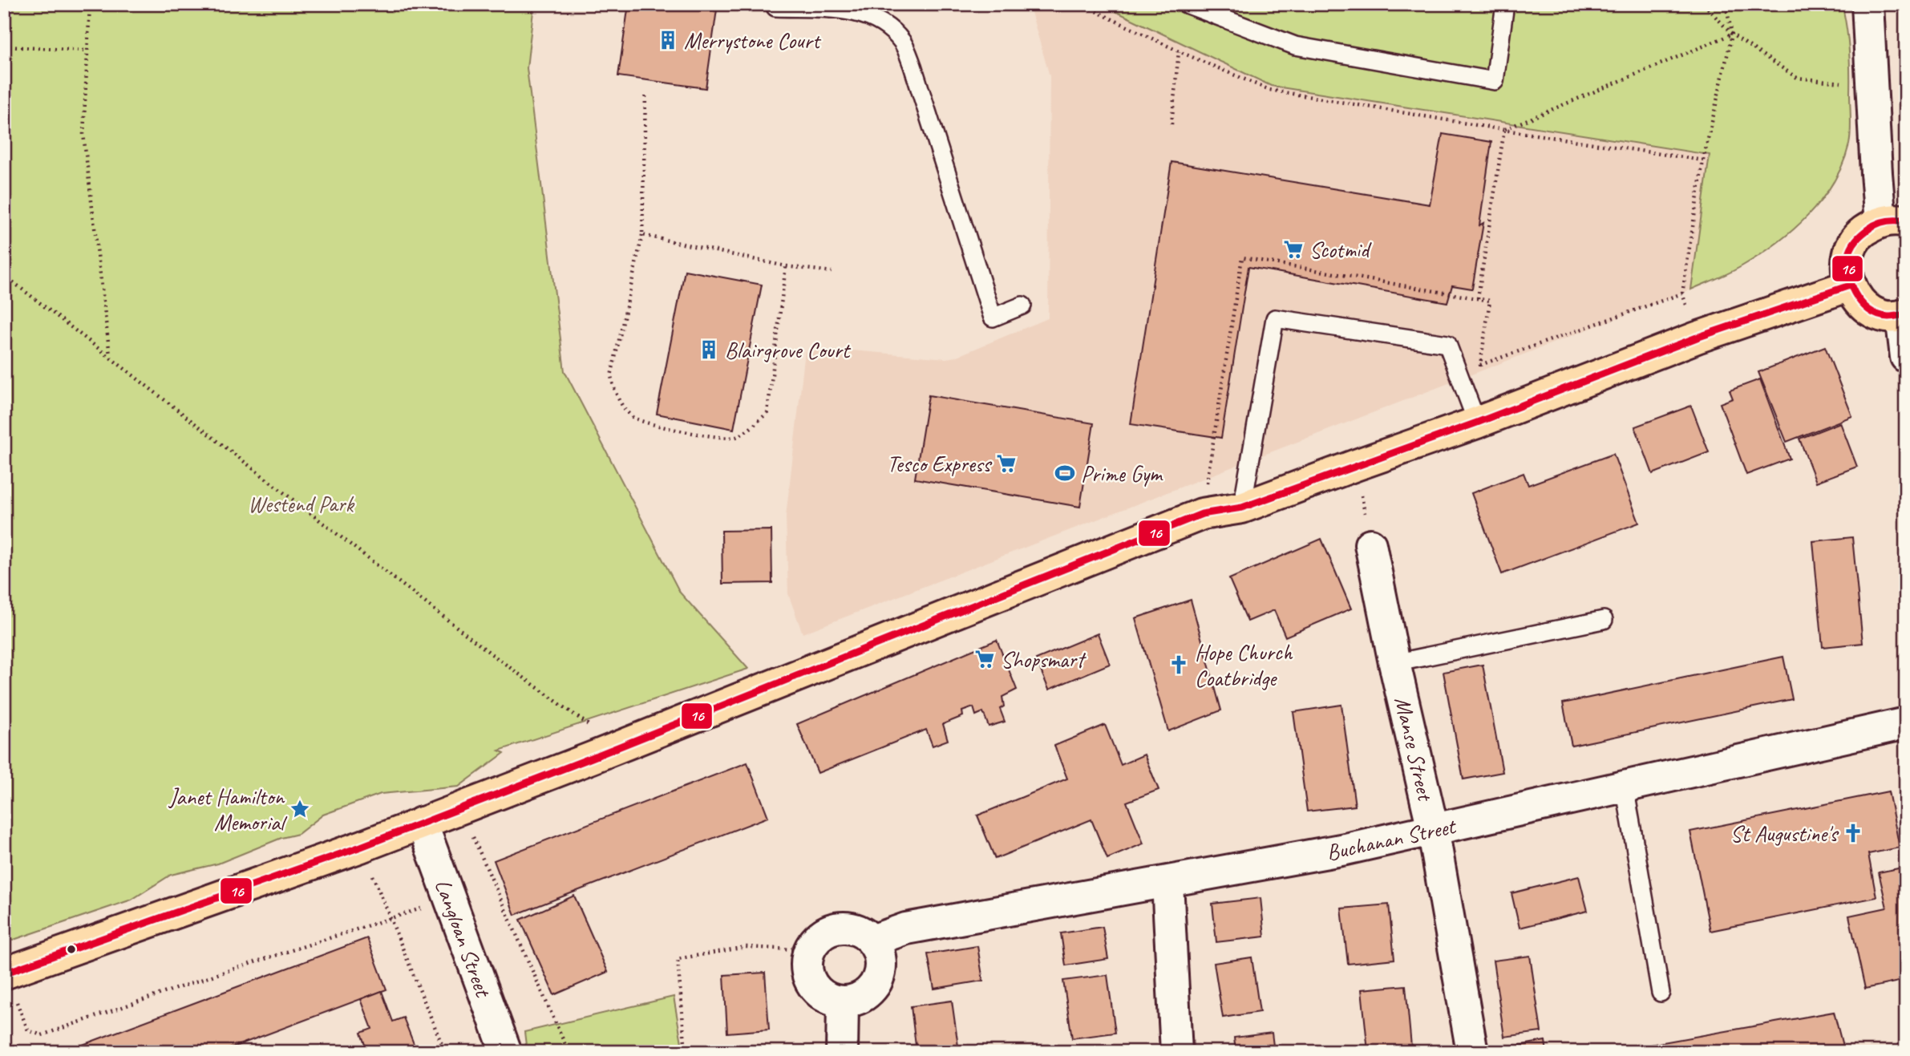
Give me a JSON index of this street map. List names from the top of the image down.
{
  "streets": {
    "street": ["Manse Street", "Buchanan Street", "Langloan Street"]
  },
  "crossings": [
    ["Manse Street", "Buchanan Street"]
  ],
  "parks": ["Westend Park"],
  "places": {
    "building": ["Merrystone Court", "Blairgrove Court"],
    "supermarket": ["Scotmid", "Tesco Express", "Shopsmart"],
    "sports": ["Prime Gym"],
    "church": ["Hope Church Coatbridge", "St Augustine's"],
    "place": ["Janet Hamilton Memorial"]
  },
  "lines": ["transit line 16"]
}
